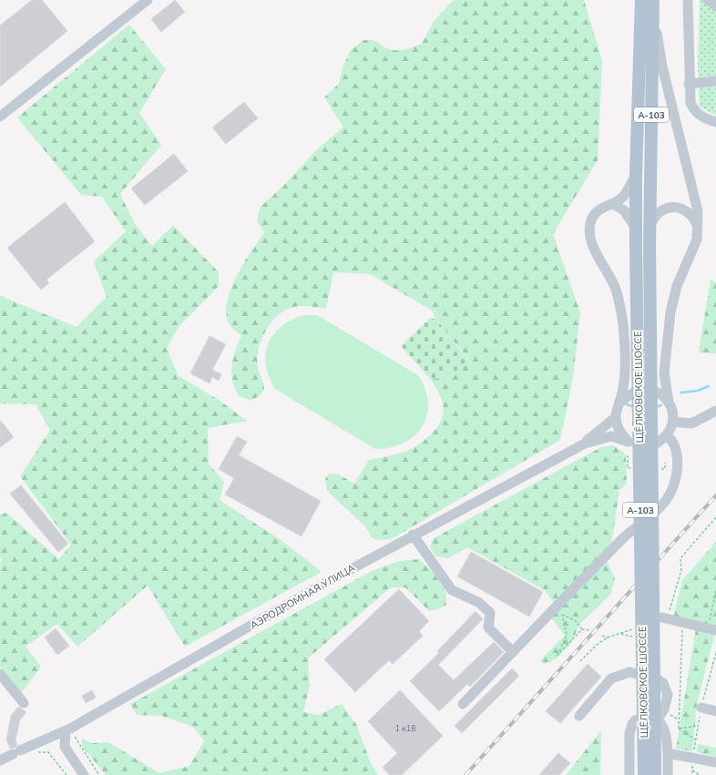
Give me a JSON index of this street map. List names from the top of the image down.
{
  "streets": {
    "main road": ["А-103", "ЩЁЛКОВСКОЕ ШОССЕ"],
    "street": ["АЭРОДРОМНАЯ УЛИЦА"]
  },
  "house_numbers": ["1 к18"]
}
